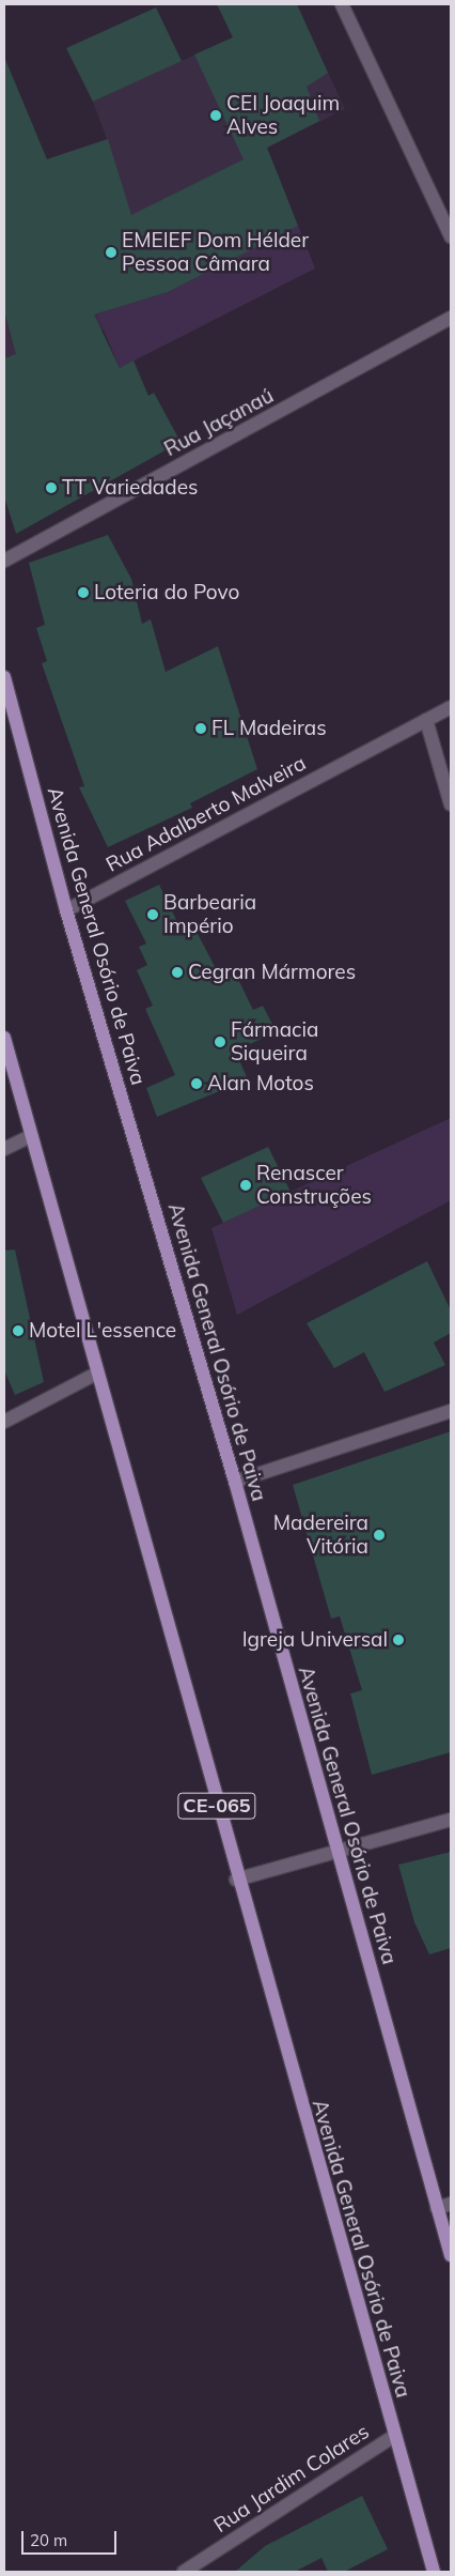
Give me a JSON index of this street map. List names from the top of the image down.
{
  "streets": {
    "main road": ["Avenida General Osório de Paiva", "CE-065"],
    "street": ["Rua Jaçanaú", "Rua Adalberto Malveira", "Rua Jardim Colares"]
  },
  "crossings": [
    ["Rua Adalberto Malveira", "Avenida General Osório de Paiva"],
    ["Avenida General Osório de Paiva", "Rua Jardim Colares"]
  ],
  "places": [
    "CEI Joaquim Alves",
    "EMEIEF Dom Hélder Pessoa Câmara",
    "TT Variedades",
    "Loteria do Povo",
    "FL Madeiras",
    "Barbearia Império",
    "Cegran Mármores",
    "Fármacia Siqueira",
    "Alan Motos",
    "Renascer Construções",
    "Motel L'essence",
    "Madereira Vitória",
    "Igreja Universal"
  ],
  "scale_bar": "20 m"
}
